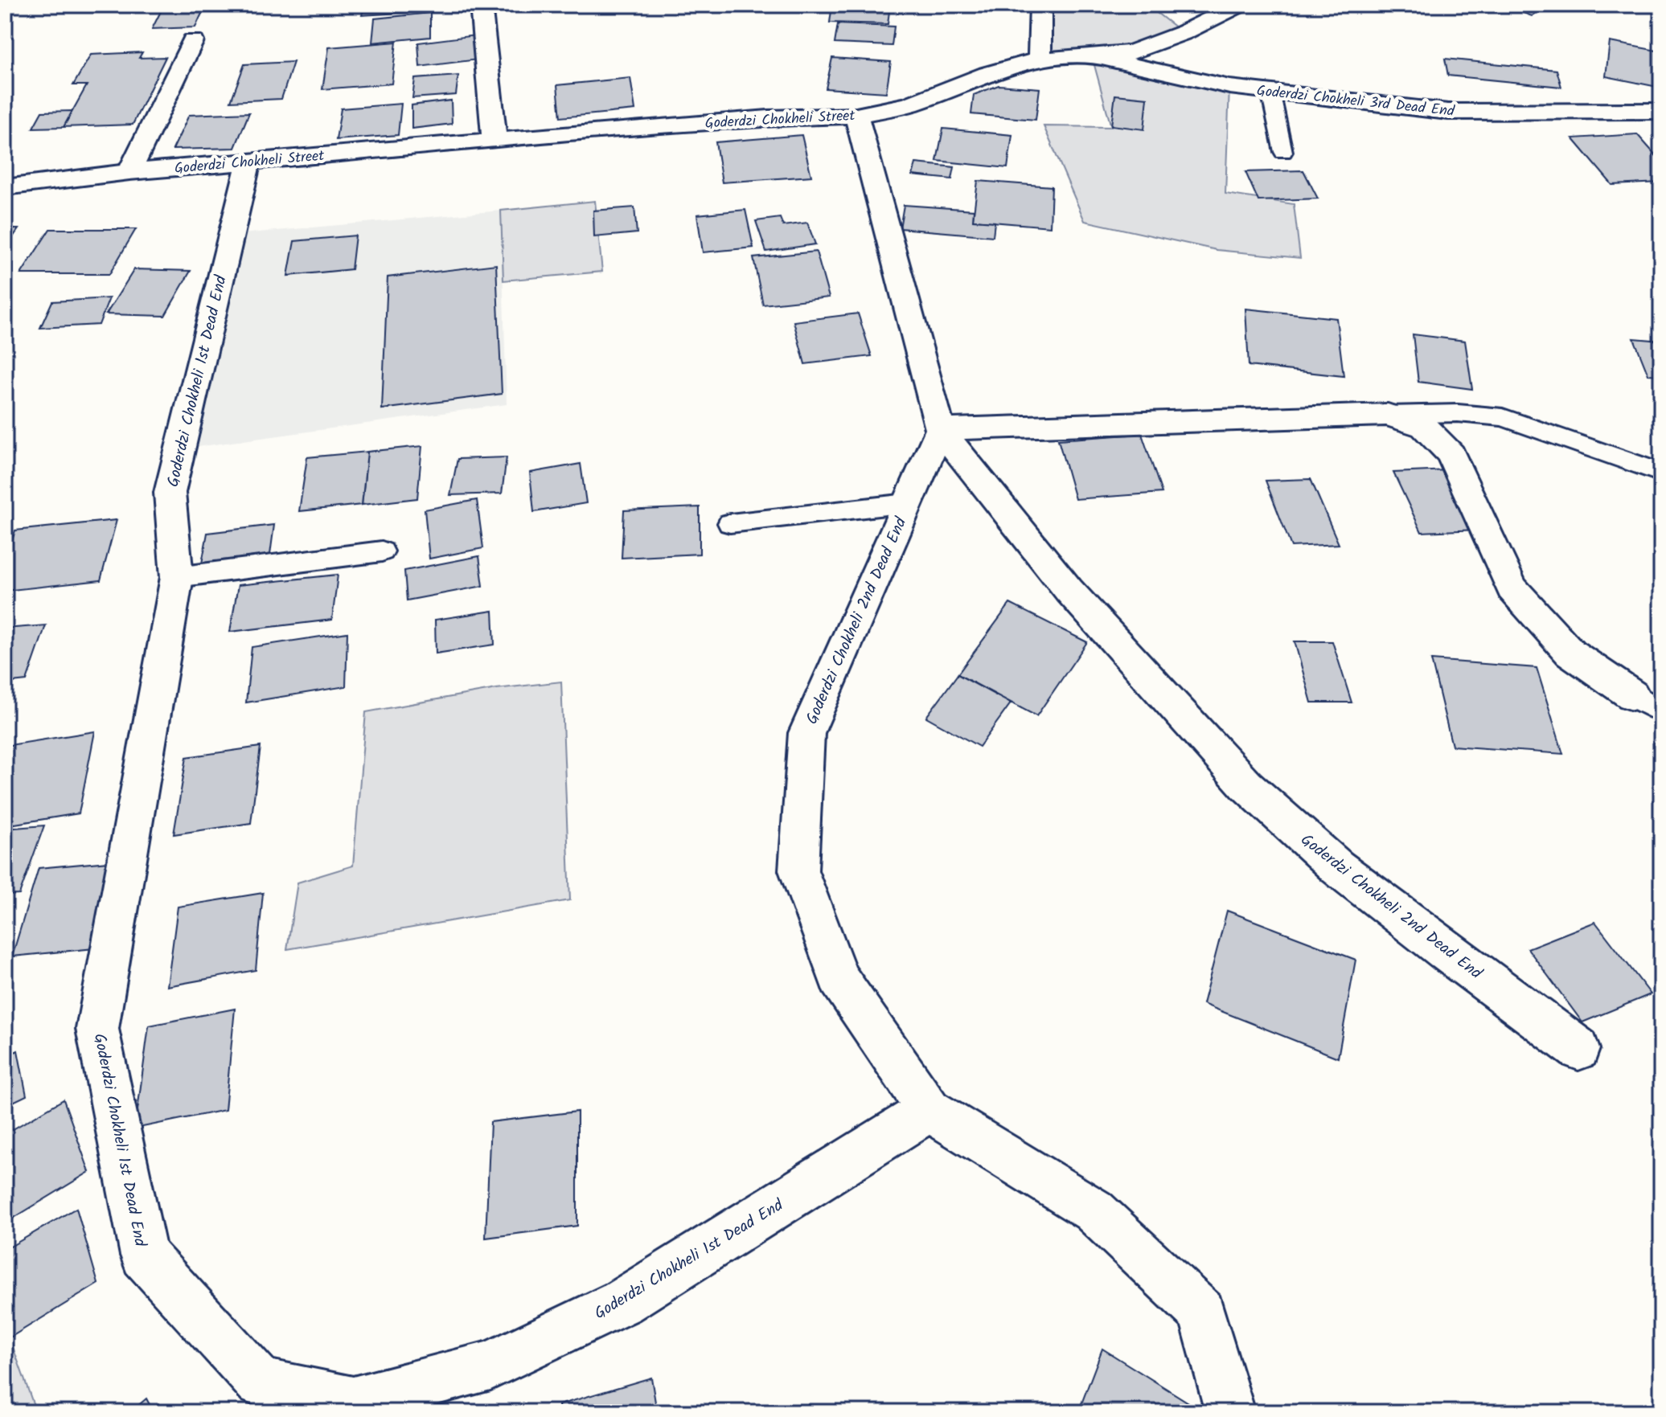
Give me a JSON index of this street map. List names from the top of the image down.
{
  "streets": {
    "street": [
      "Goderdzi Chokheli 3rd Dead End",
      "Goderdzi Chokheli Street",
      "Goderdzi Chokheli 1st Dead End",
      "Goderdzi Chokheli 2nd Dead End"
    ]
  },
  "crossings": [
    ["Goderdzi Chokheli 3rd Dead End", "Goderdzi Chokheli Street"],
    ["Goderdzi Chokheli Street", "Goderdzi Chokheli 1st Dead End"],
    ["Goderdzi Chokheli Street", "Goderdzi Chokheli 2nd Dead End"],
    ["Goderdzi Chokheli 1st Dead End", "Goderdzi Chokheli 2nd Dead End"]
  ]
}
